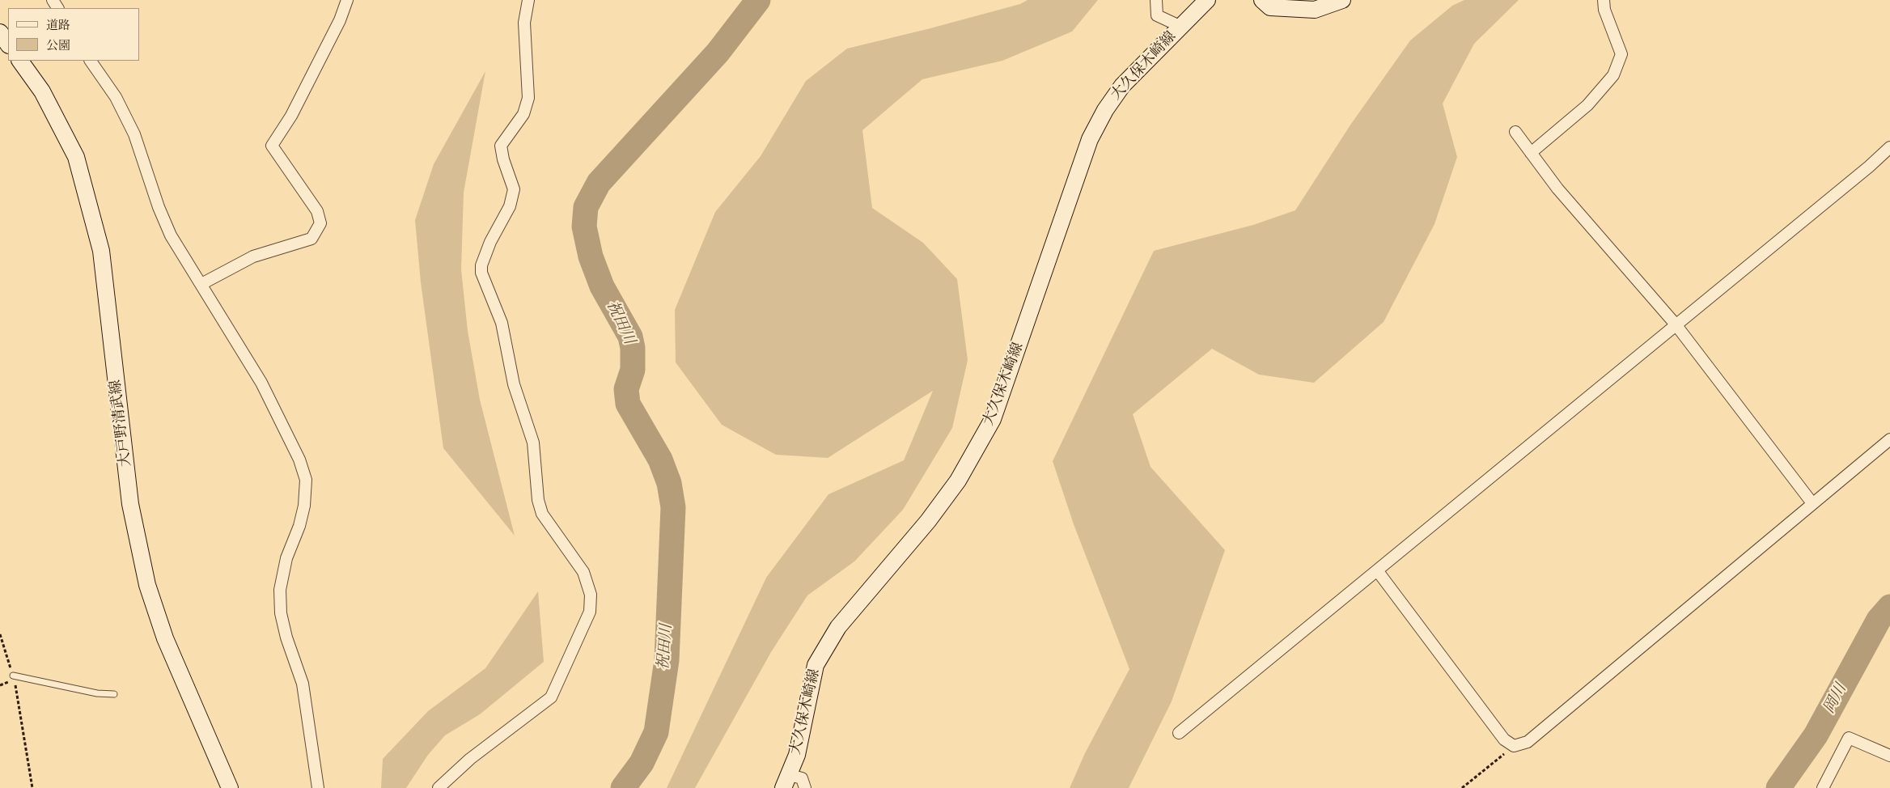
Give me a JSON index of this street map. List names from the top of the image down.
{
  "streets": {
    "main road": ["大久保木崎線", "大戸野清武線"]
  },
  "water": ["祝田川", "岡川"],
  "legend": ["道路", "公園"]
}
